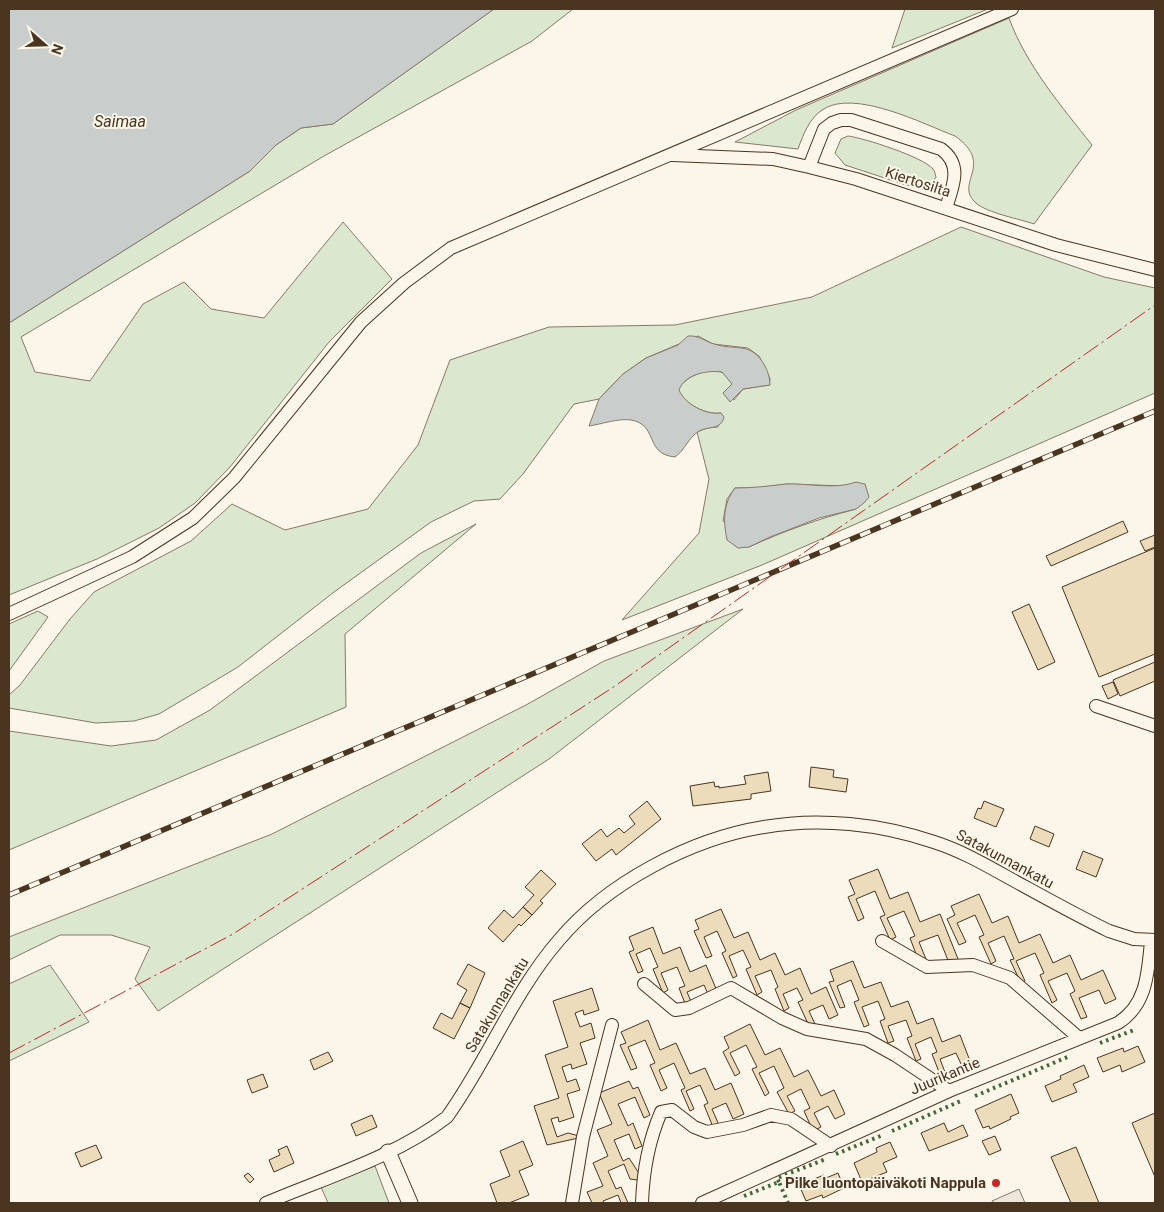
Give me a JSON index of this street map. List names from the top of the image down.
{
  "streets": {
    "street": ["Kiertosilta", "Satakunnankatu", "Juurikantie"]
  },
  "crossings": [
    ["Satakunnankatu", "Juurikantie"]
  ],
  "water": ["Saimaa"],
  "places": ["Pilke luontopäiväkoti Nappula"],
  "north": "right"
}
